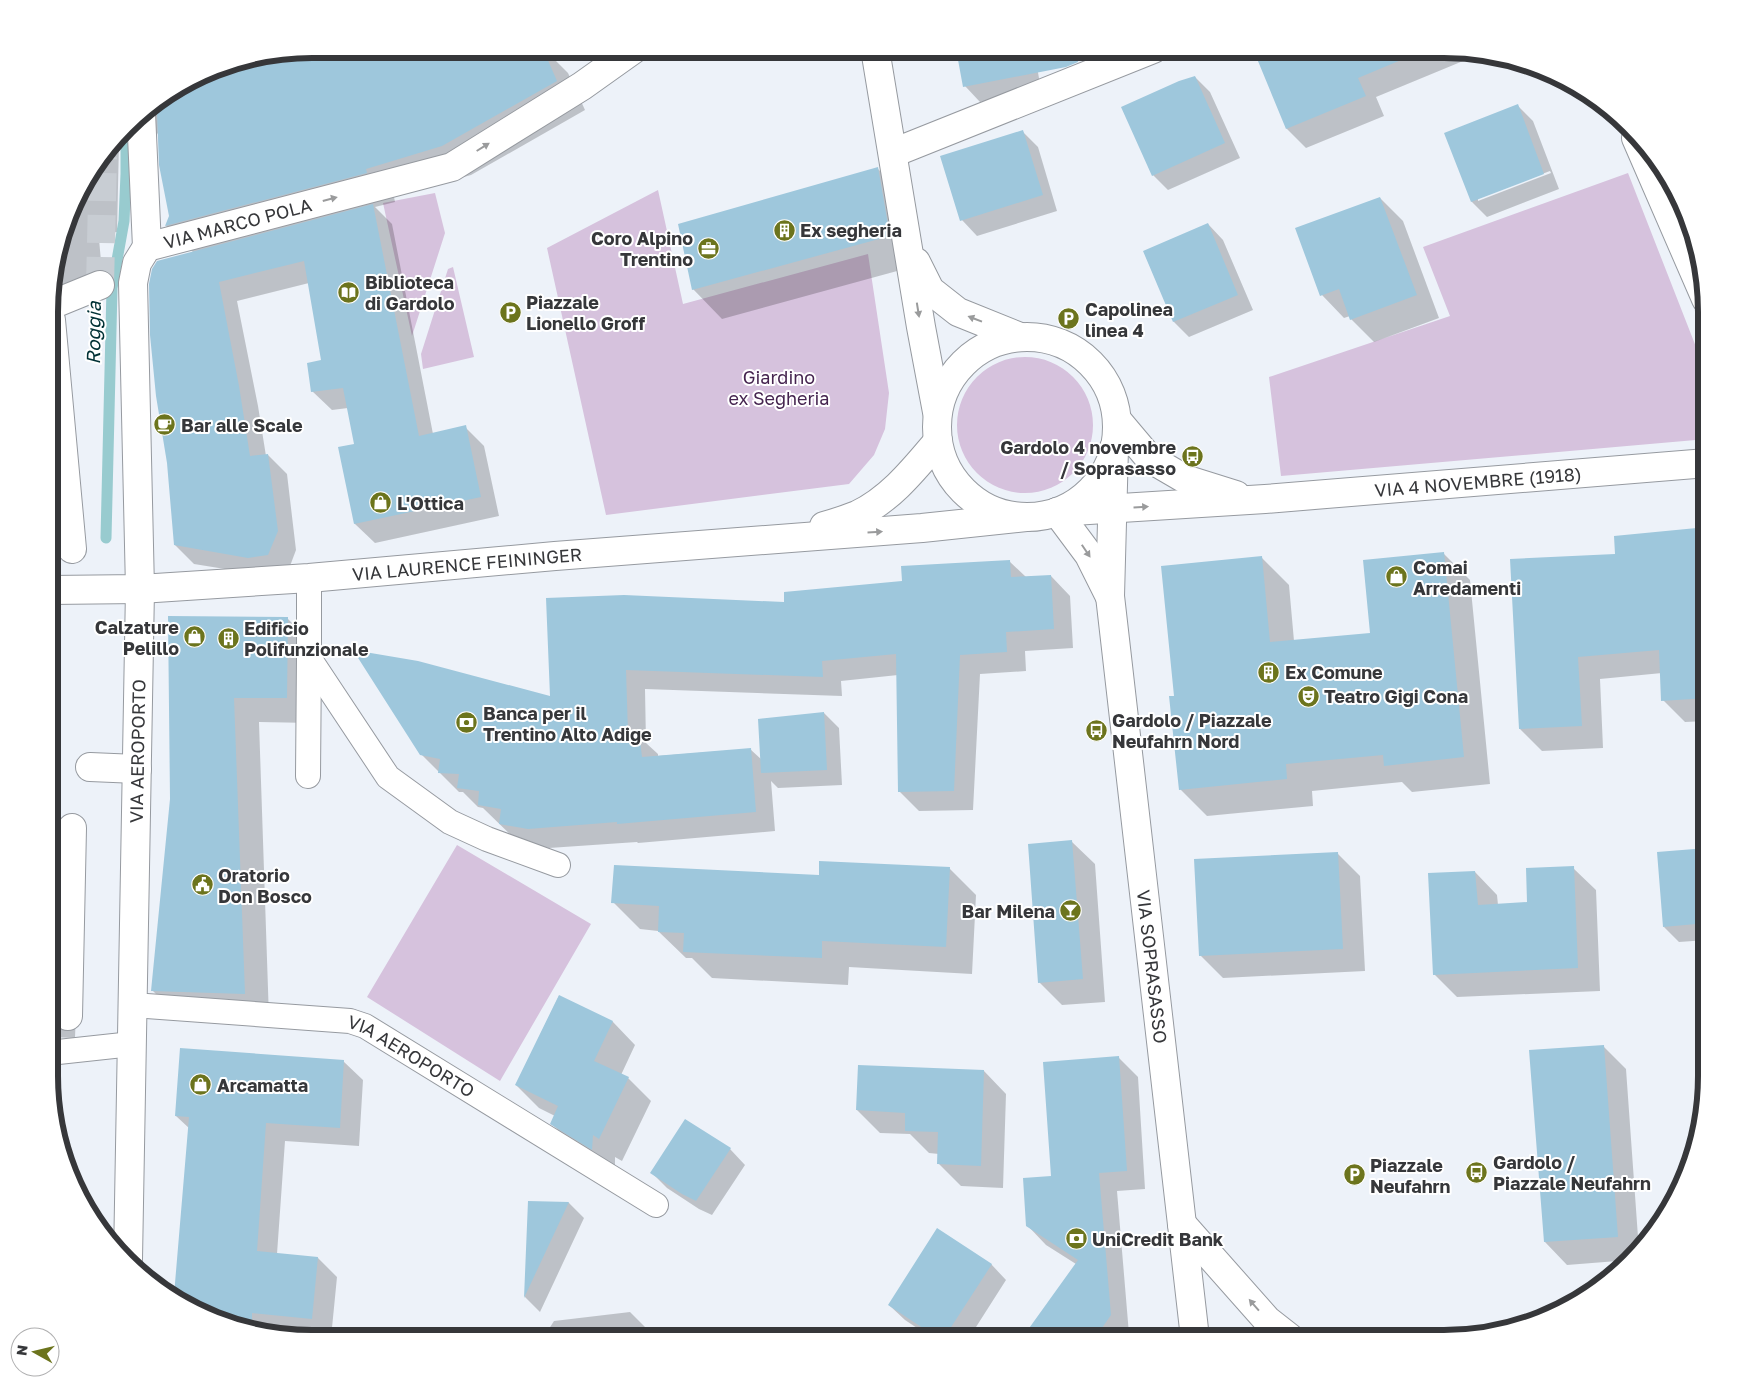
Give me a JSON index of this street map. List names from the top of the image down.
{
  "streets": {
    "street": [
      "VIA MARCO POLA",
      "VIA 4 NOVEMBRE (1918)",
      "VIA LAURENCE FEININGER",
      "VIA AEROPORTO",
      "VIA SOPRASASSO"
    ]
  },
  "crossings": [
    ["VIA MARCO POLA", "VIA LAURENCE FEININGER"],
    ["VIA MARCO POLA", "VIA AEROPORTO"],
    ["VIA 4 NOVEMBRE (1918)", "VIA LAURENCE FEININGER"],
    ["VIA 4 NOVEMBRE (1918)", "VIA SOPRASASSO"],
    ["VIA LAURENCE FEININGER", "VIA AEROPORTO"],
    ["VIA LAURENCE FEININGER", "VIA SOPRASASSO"]
  ],
  "one_way": ["VIA MARCO POLA"],
  "water": ["Roggia"],
  "parks": ["Giardino ex Segheria"],
  "places": {
    "building": ["Ex segheria", "Edificio Polifunzionale", "Ex Comune"],
    "office": ["Coro Alpino Trentino"],
    "library": ["Biblioteca di Gardolo"],
    "parking": ["Piazzale Lionello Groff", "Capolinea linea 4", "Piazzale Neufahrn"],
    "cafe": ["Bar alle Scale"],
    "bus stop": ["Gardolo 4 novembre / Soprasasso", "Gardolo / Piazzale Neufahrn Nord", "Gardolo / Piazzale Neufahrn"],
    "shop": [
      "L'Ottica",
      "Comai Arredamenti",
      "Calzature Pelillo",
      "Arcamatta"
    ],
    "theatre": ["Teatro Gigi Cona"],
    "bank": ["Banca per il Trentino Alto Adige", "UniCredit Bank"],
    "public building": ["Oratorio Don Bosco"],
    "bar": ["Bar Milena"]
  },
  "north": "left"
}
